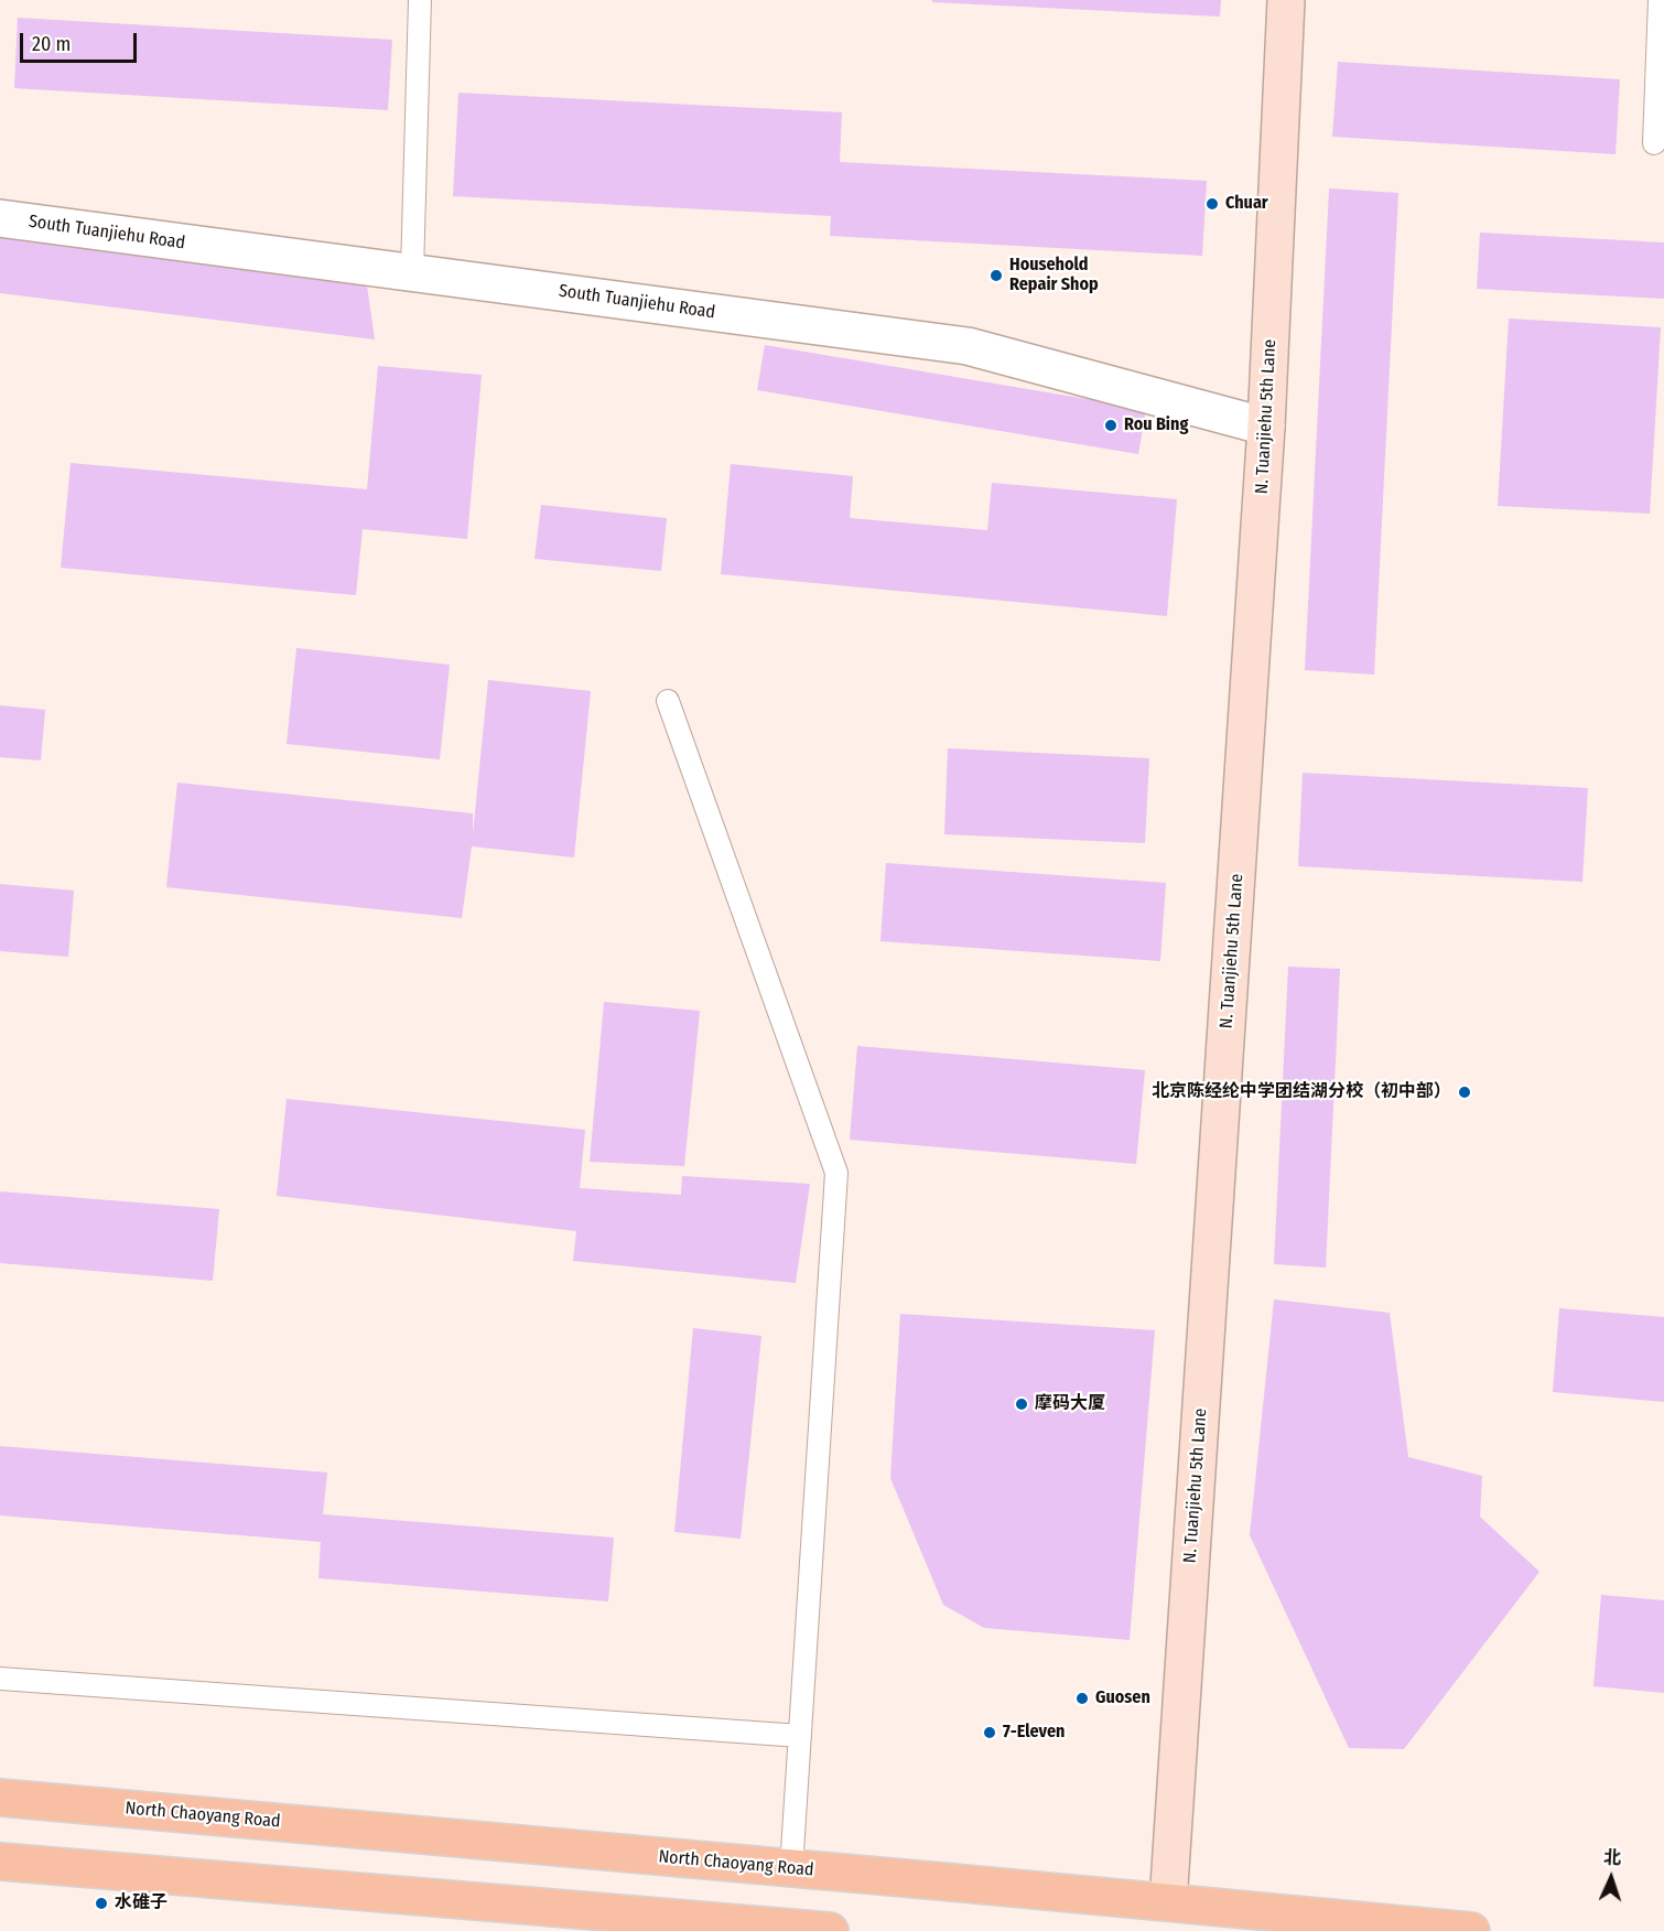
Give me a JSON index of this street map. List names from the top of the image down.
{
  "streets": {
    "main road": ["North Chaoyang Road"],
    "street": ["South Tuanjiehu Road", "N. Tuanjiehu 5th Lane"]
  },
  "crossings": [
    ["South Tuanjiehu Road", "N. Tuanjiehu 5th Lane"],
    ["N. Tuanjiehu 5th Lane", "North Chaoyang Road"]
  ],
  "places": [
    "Chuar",
    "Household Repair Shop",
    "Rou Bing",
    "北京陈经纶中学团结湖分校（初中部）",
    "摩码大厦",
    "Guosen",
    "7-Eleven",
    "水碓子"
  ],
  "scale_bar": "20 m",
  "north": "top"
}
